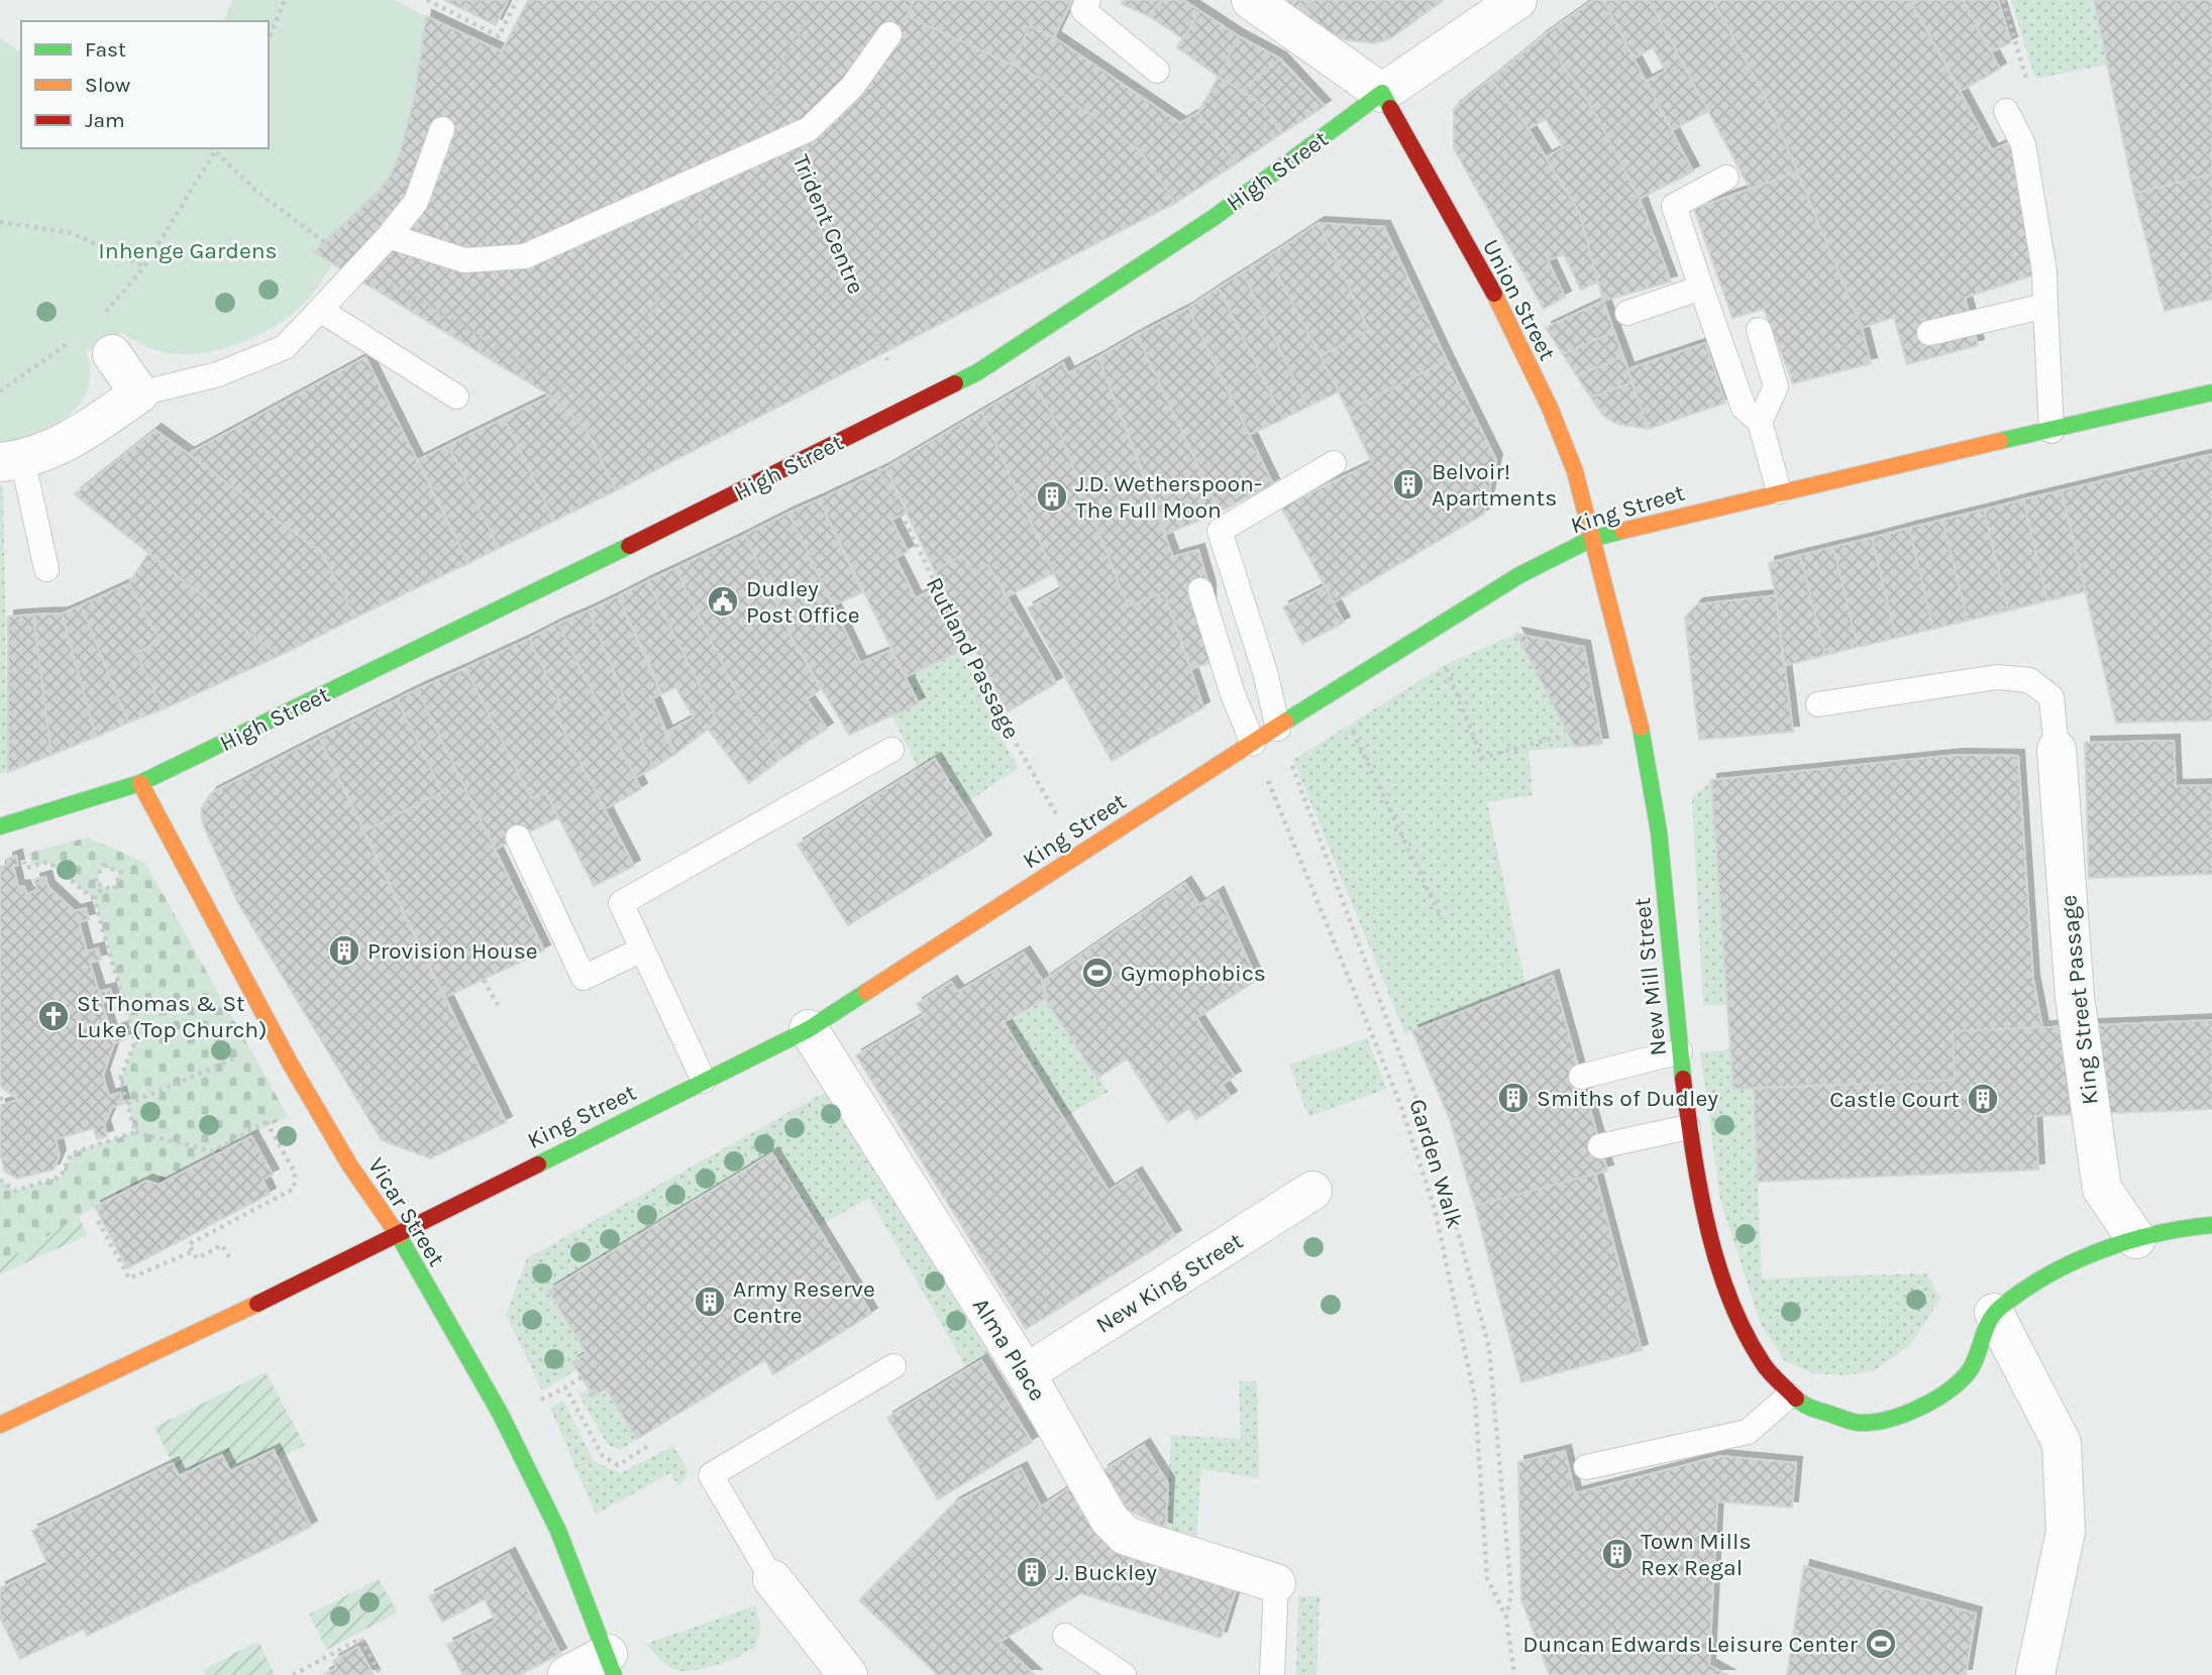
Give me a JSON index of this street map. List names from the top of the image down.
{
  "streets": {
    "street": [
      "High Street",
      "Union Street",
      "King Street",
      "New Mill Street",
      "King Street Passage",
      "Vicar Street",
      "New King Street",
      "Alma Place"
    ],
    "path": ["Trident Centre", "Rutland Passage", "Garden Walk"]
  },
  "crossings": [
    ["High Street", "Union Street"],
    ["High Street", "Vicar Street"],
    ["Union Street", "King Street"],
    ["Union Street", "New Mill Street"],
    ["King Street", "Rutland Passage"],
    ["King Street", "New Mill Street"],
    ["King Street", "Garden Walk"],
    ["King Street", "Vicar Street"],
    ["King Street", "Alma Place"],
    ["New King Street", "Alma Place"]
  ],
  "parks": ["Inhenge Gardens"],
  "places": {
    "building": [
      "Belvoir! Apartments",
      "J.D. Wetherspoon- The Full Moon",
      "Provision House",
      "Smiths of Dudley",
      "Castle Court",
      "Army Reserve Centre",
      "Town Mills Rex Regal",
      "J. Buckley"
    ],
    "public building": ["Dudley Post Office"],
    "sports": ["Gymophobics", "Duncan Edwards Leisure Center"],
    "church": ["St Thomas & St Luke (Top Church)"]
  },
  "legend": ["Fast", "Slow", "Jam"]
}
